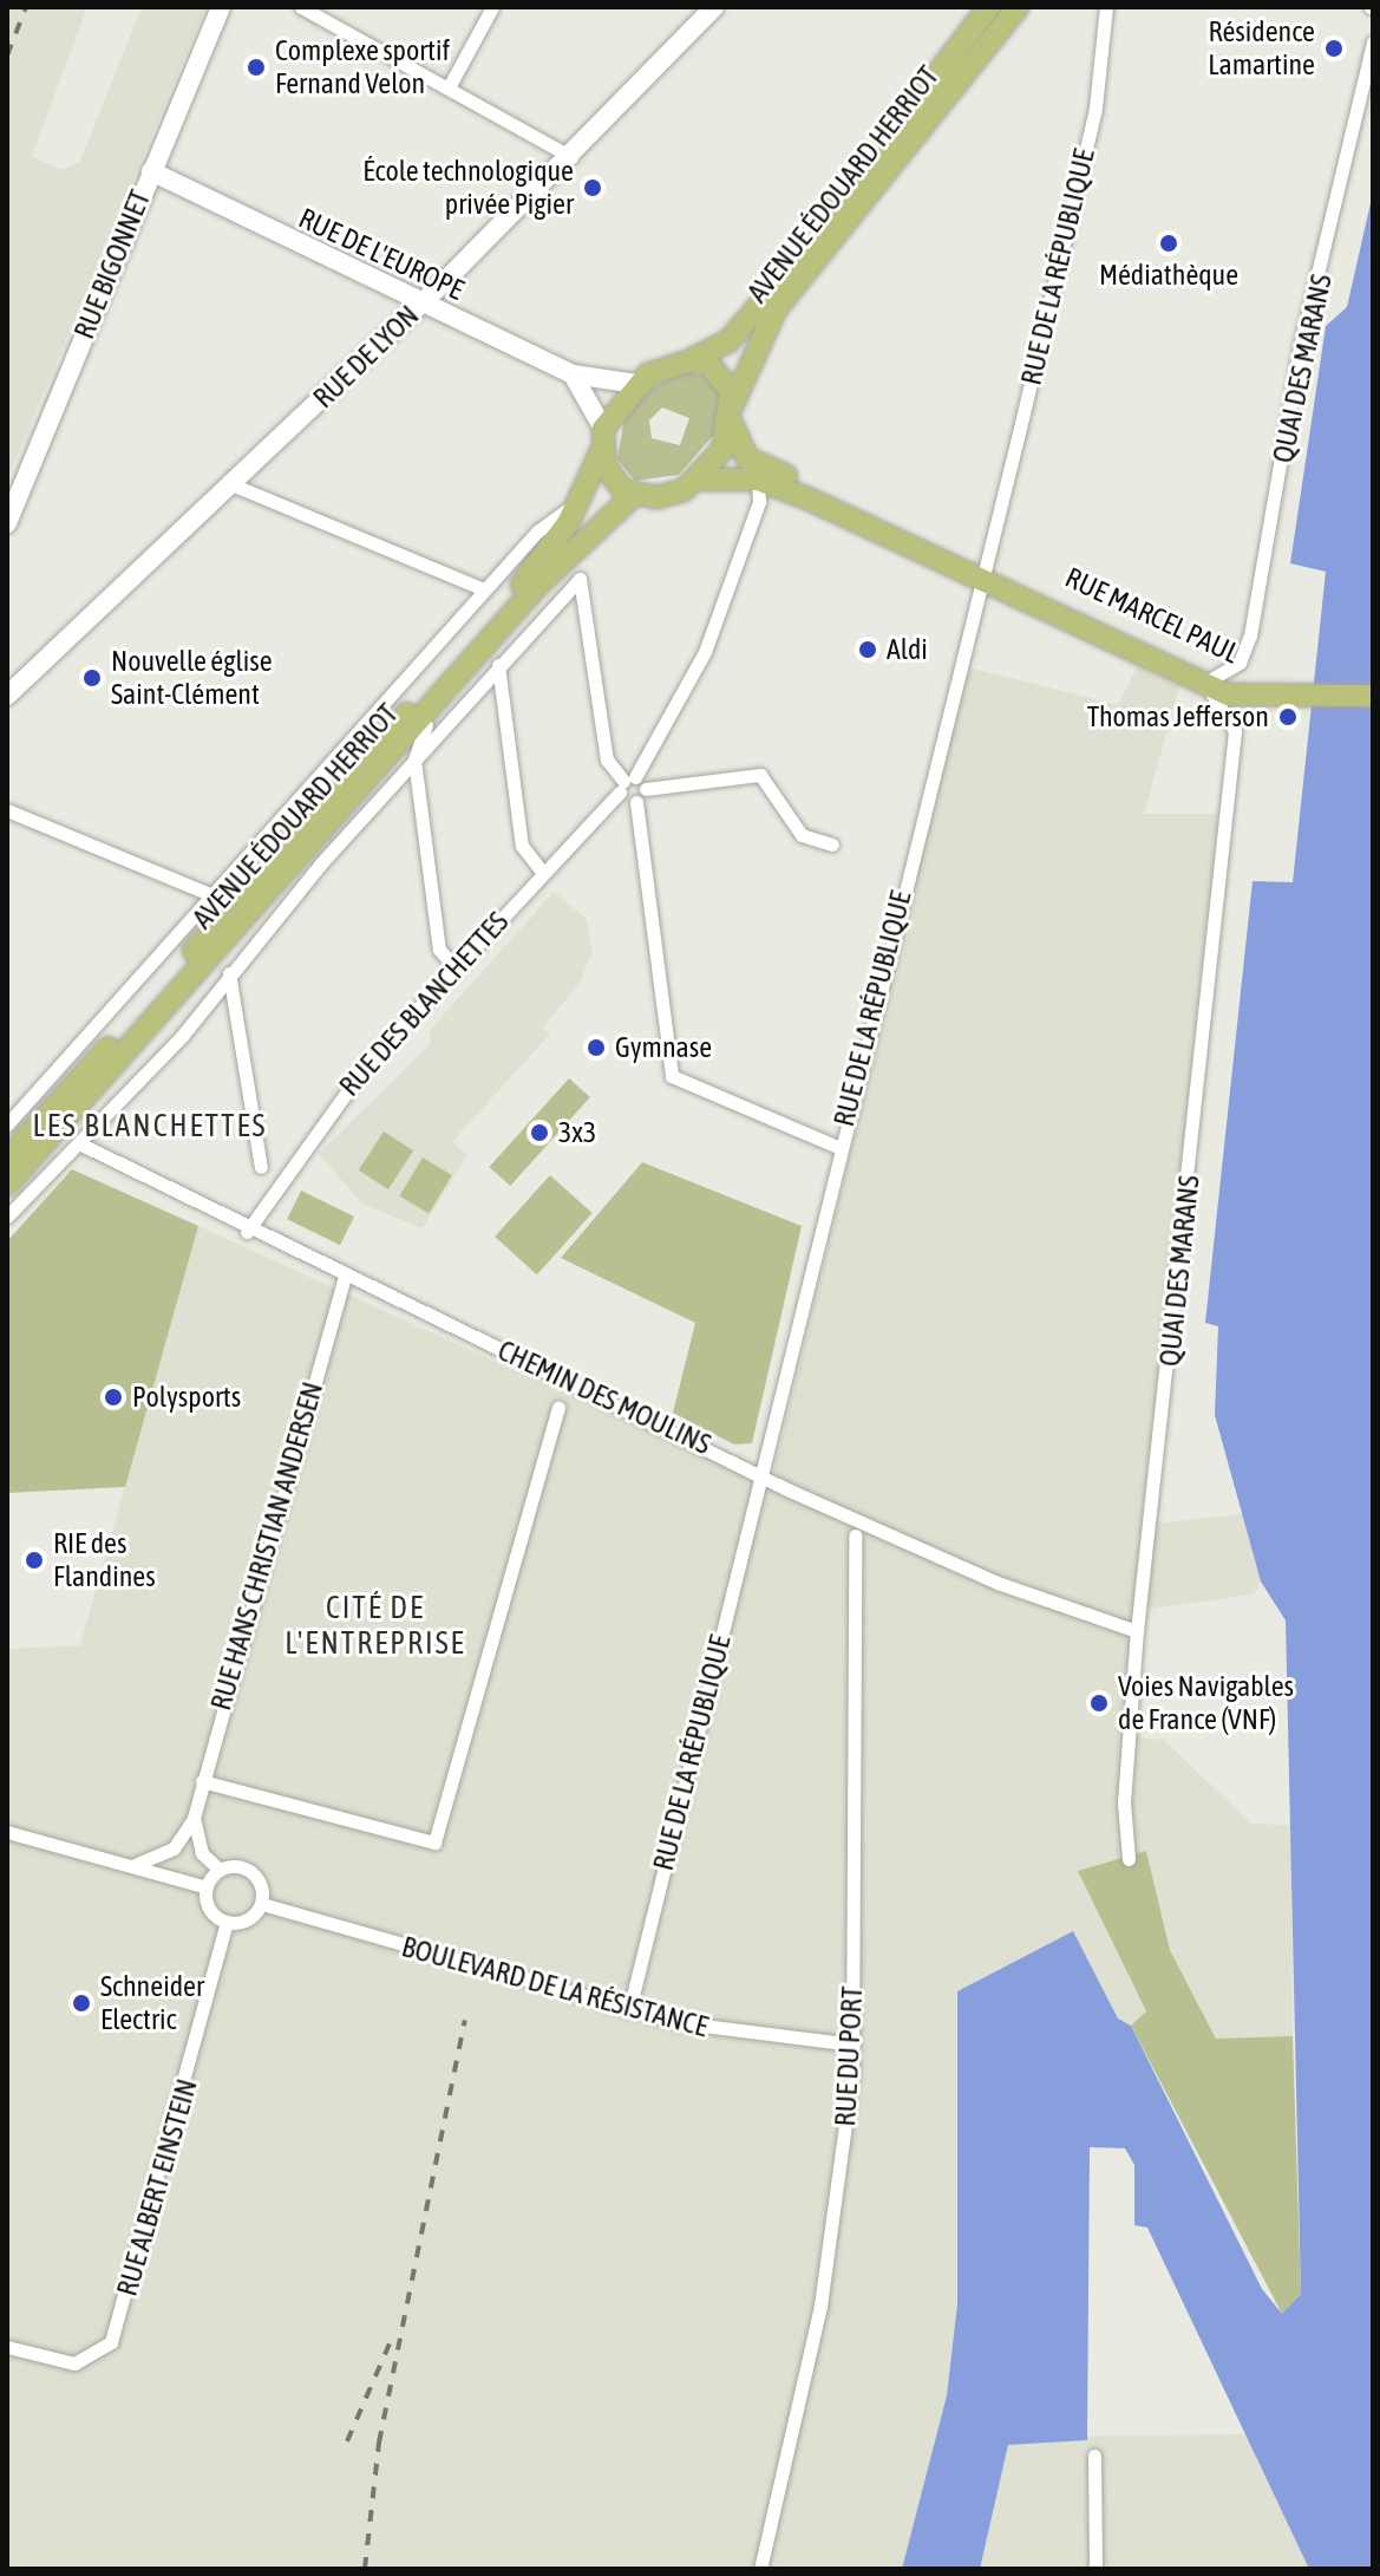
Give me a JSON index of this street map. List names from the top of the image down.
{
  "streets": {
    "main road": ["AVENUE ÉDOUARD HERRIOT", "RUE MARCEL PAUL"],
    "street": [
      "RUE DE L'EUROPE",
      "RUE BIGONNET",
      "RUE DE LA RÉPUBLIQUE",
      "RUE DE LYON",
      "QUAI DES MARANS",
      "RUE DES BLANCHETTES",
      "CHEMIN DES MOULINS",
      "RUE HANS CHRISTIAN ANDERSEN",
      "BOULEVARD DE LA RÉSISTANCE",
      "RUE DU PORT",
      "RUE ALBERT EINSTEIN"
    ]
  },
  "crossings": [
    ["AVENUE ÉDOUARD HERRIOT", "RUE DE L'EUROPE"],
    ["RUE DE L'EUROPE", "RUE BIGONNET"],
    ["RUE DE L'EUROPE", "RUE DE LYON"],
    ["RUE DE LA RÉPUBLIQUE", "RUE MARCEL PAUL"],
    ["RUE DE LA RÉPUBLIQUE", "CHEMIN DES MOULINS"],
    ["RUE DE LA RÉPUBLIQUE", "BOULEVARD DE LA RÉSISTANCE"],
    ["QUAI DES MARANS", "RUE MARCEL PAUL"],
    ["QUAI DES MARANS", "CHEMIN DES MOULINS"],
    ["RUE DES BLANCHETTES", "CHEMIN DES MOULINS"],
    ["CHEMIN DES MOULINS", "RUE HANS CHRISTIAN ANDERSEN"],
    ["BOULEVARD DE LA RÉSISTANCE", "RUE DU PORT"],
    ["BOULEVARD DE LA RÉSISTANCE", "RUE ALBERT EINSTEIN"]
  ],
  "districts": ["LES BLANCHETTES", "CITÉ DE L'ENTREPRISE"],
  "places": [
    "Résidence Lamartine",
    "Complexe sportif Fernand Velon",
    "École technologique privée Pigier",
    "Médiathèque",
    "Aldi",
    "Nouvelle église Saint-Clément",
    "Thomas Jefferson",
    "Gymnase",
    "3x3",
    "Polysports",
    "RIE des Flandines",
    "Voies Navigables de France (VNF)",
    "Schneider Electric"
  ]
}
